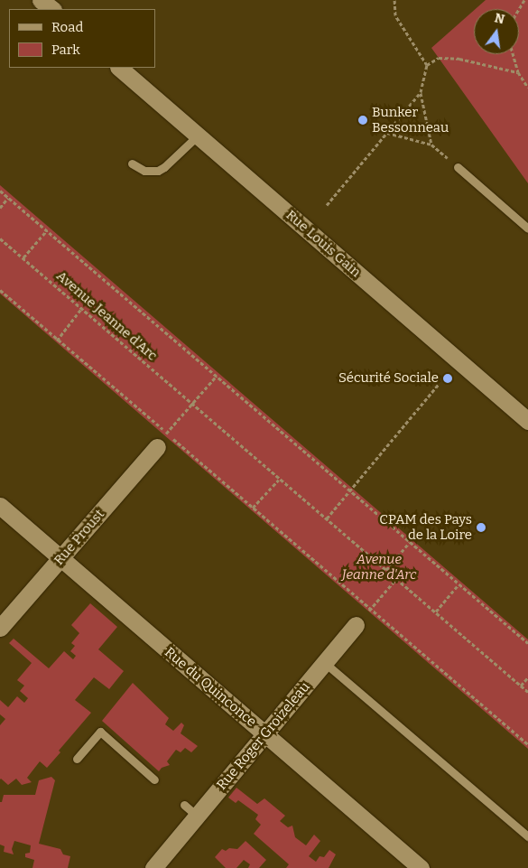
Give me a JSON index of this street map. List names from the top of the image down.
{
  "streets": {
    "street": [
      "Rue Louis Gain",
      "Rue Proust",
      "Rue du Quinconce",
      "Rue Roger Groizeleau"
    ],
    "path": ["Avenue Jeanne d'Arc"]
  },
  "crossings": [
    ["Rue Proust", "Rue du Quinconce"],
    ["Rue du Quinconce", "Rue Roger Groizeleau"]
  ],
  "parks": ["Avenue Jeanne d'Arc"],
  "places": ["Bunker Bessonneau", "Sécurité Sociale", "CPAM des Pays de la Loire"],
  "legend": ["Road", "Park"],
  "north": "top"
}
